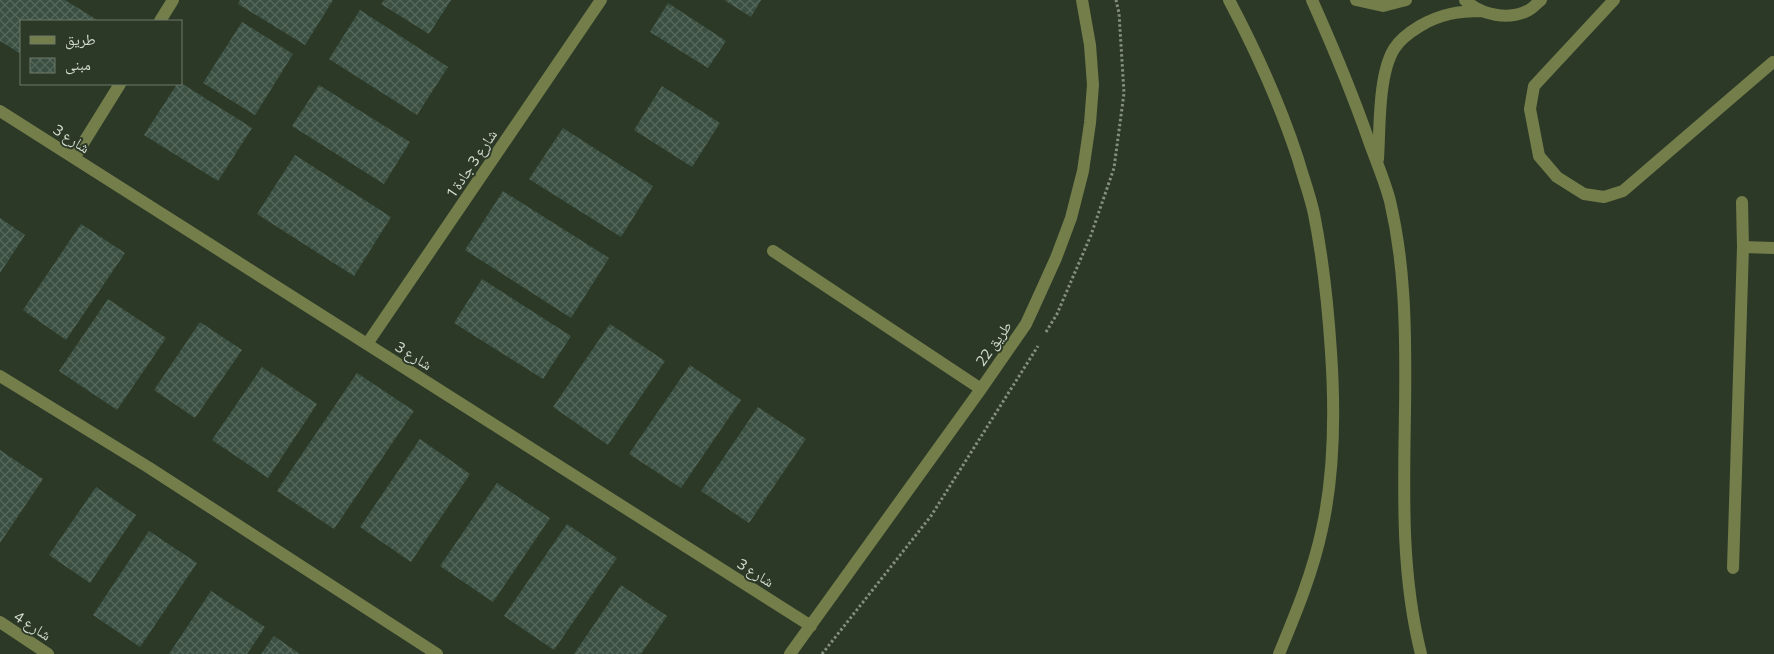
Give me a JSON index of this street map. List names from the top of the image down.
{
  "streets": {
    "street": [
      "شارع 3",
      "شارع 3 جادة 1",
      "طريق 22",
      "شارع 4"
    ]
  },
  "crossings": [
    ["شارع 3", "شارع 3 جادة 1"],
    ["شارع 3", "طريق 22"]
  ],
  "legend": ["طريق", "مبنى"]
}
